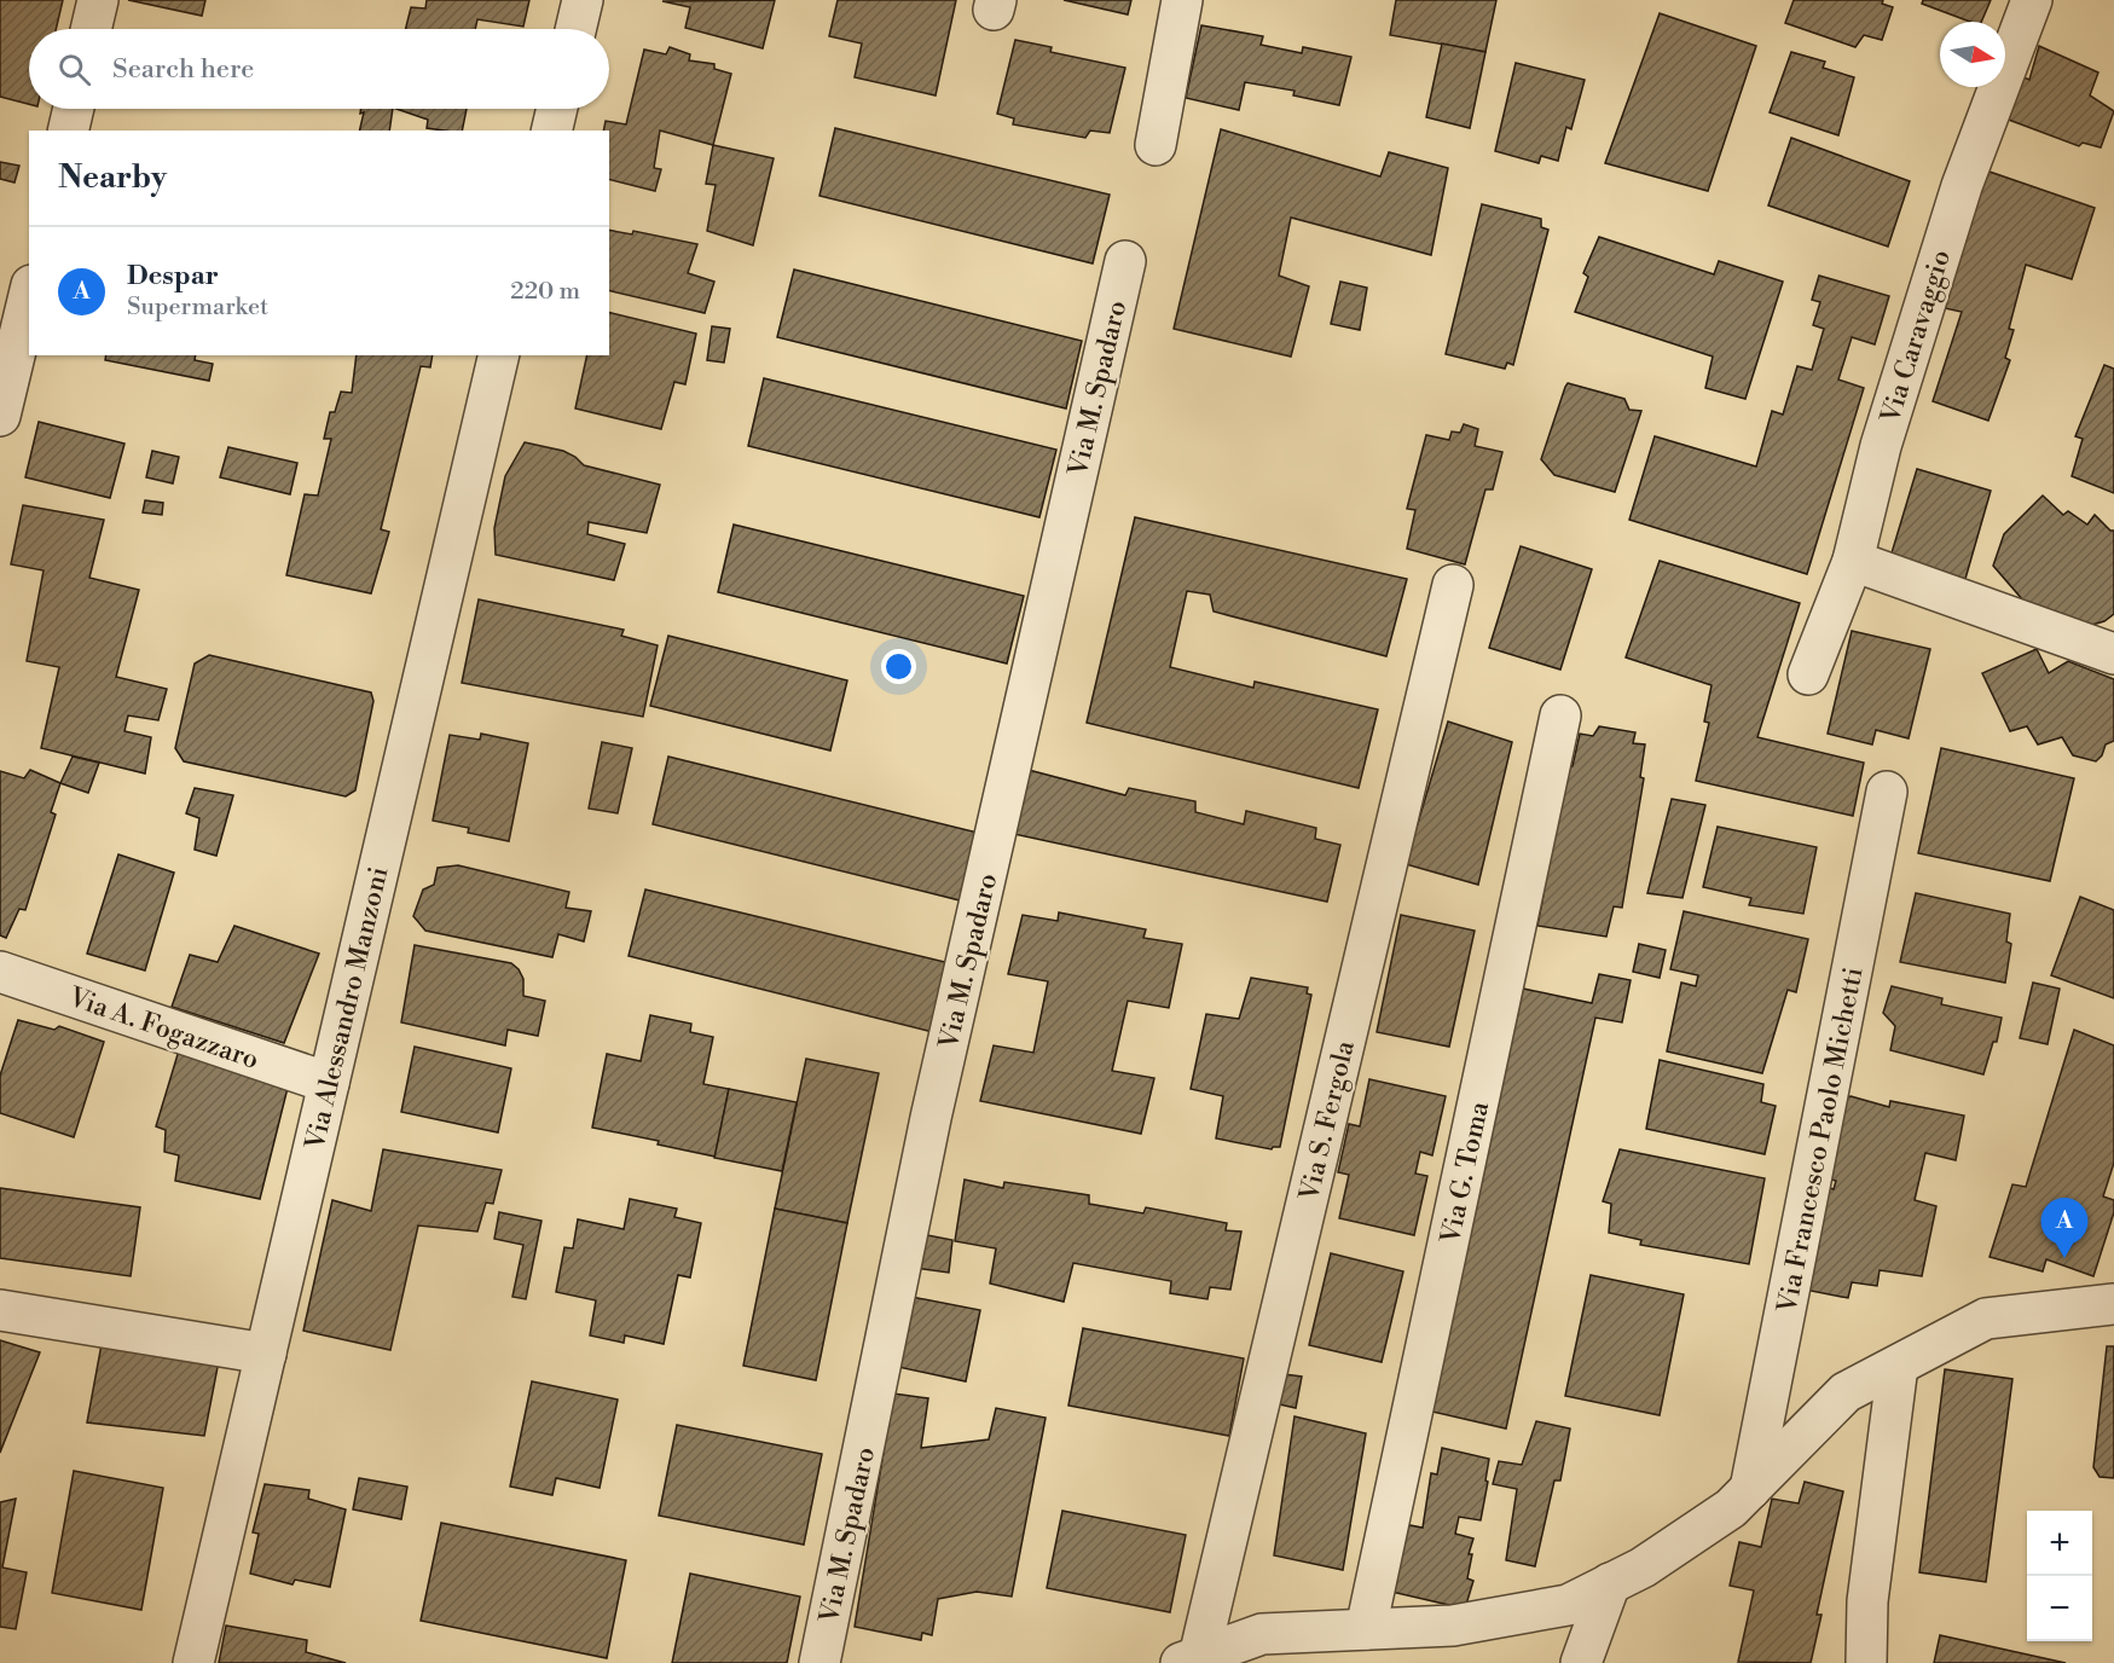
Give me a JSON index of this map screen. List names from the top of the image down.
{
  "streets": {
    "street": [
      "Via Caravaggio",
      "Via M. Spadaro",
      "Via Alessandro Manzoni",
      "Via A. Fogazzaro",
      "Via S. Fergola",
      "Via Francesco Paolo Michetti",
      "Via G. Toma"
    ]
  },
  "crossings": [
    ["Via Alessandro Manzoni", "Via A. Fogazzaro"]
  ],
  "north": "right",
  "page": {
    "search": "Search here",
    "heading": "Nearby",
    "list": [
      {
        "mark": "A",
        "name": "Despar",
        "note": "Supermarket",
        "value": "220 m"
      }
    ],
    "pins": "A",
    "map_buttons": ["+", "−"]
  }
}
